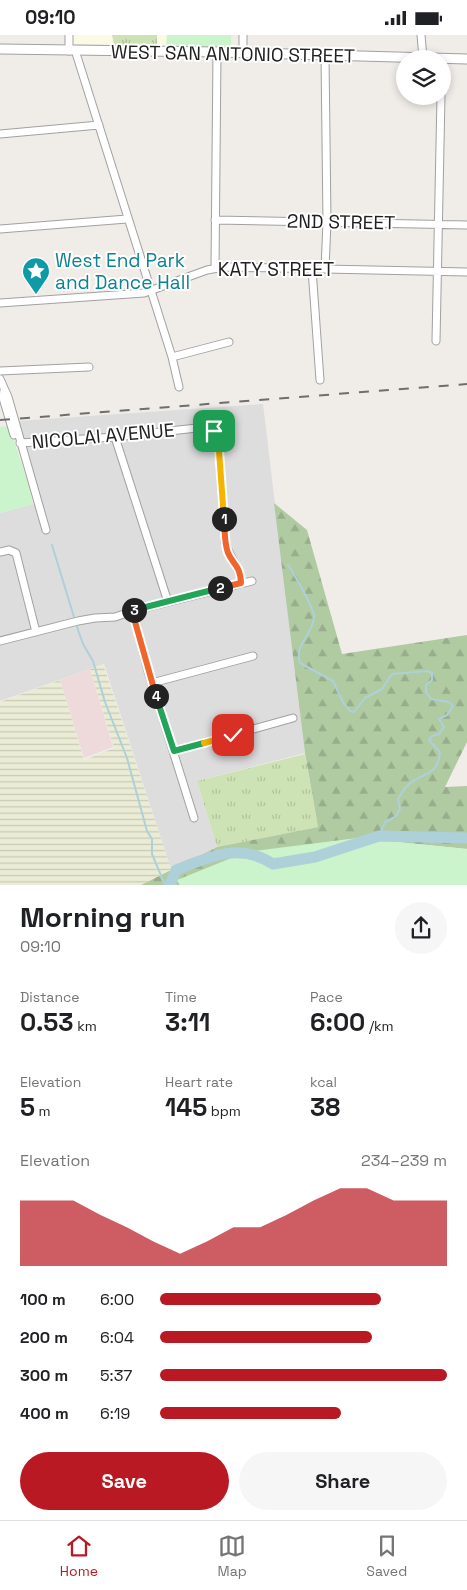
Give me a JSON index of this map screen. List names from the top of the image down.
{
  "streets": {
    "street": [
      "WEST SAN ANTONIO STREET",
      "2ND STREET",
      "KATY STREET",
      "NICOLAI AVENUE"
    ]
  },
  "places": {
    "place": ["West End Park and Dance Hall"]
  },
  "page": {
    "status": "09:10",
    "pins": [
      "1",
      "2",
      "3",
      "4"
    ],
    "heading": ["Morning run", "09:10"],
    "stats": [
      ["Distance", "0.53 km"],
      ["Time", "3:11"],
      ["Pace", "6:00 /km"],
      ["Elevation", "5 m"],
      ["Heart rate", "145 bpm"],
      ["kcal", "38"]
    ],
    "chart": ["Elevation", "234–239 m"],
    "list": [
      {
        "name": "100 m",
        "note": "6:00"
      },
      {
        "name": "200 m",
        "note": "6:04"
      },
      {
        "name": "300 m",
        "note": "5:37"
      },
      {
        "name": "400 m",
        "note": "6:19"
      }
    ],
    "buttons": ["Save", "Share"],
    "tabs": ["Home", "Map", "Saved"]
  }
}
